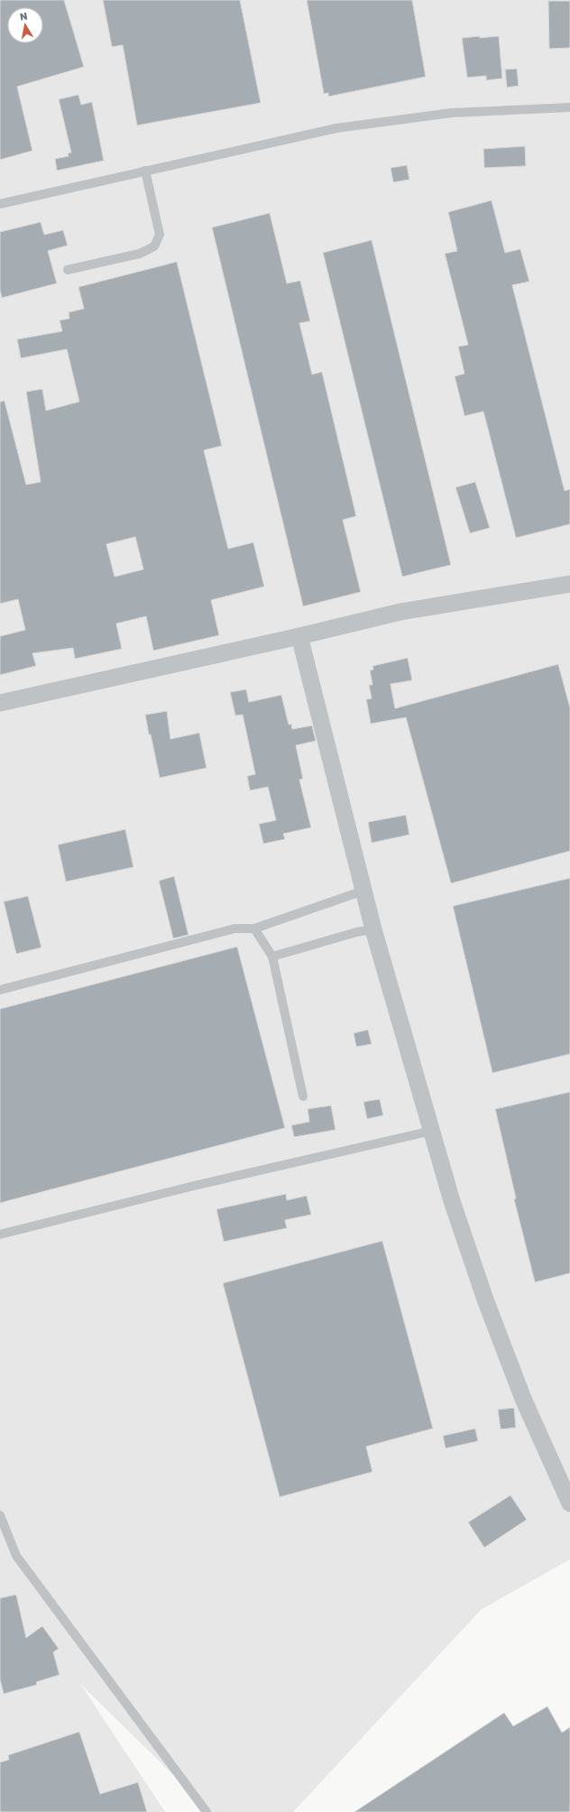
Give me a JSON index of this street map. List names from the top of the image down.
{
  "north": "top"
}
